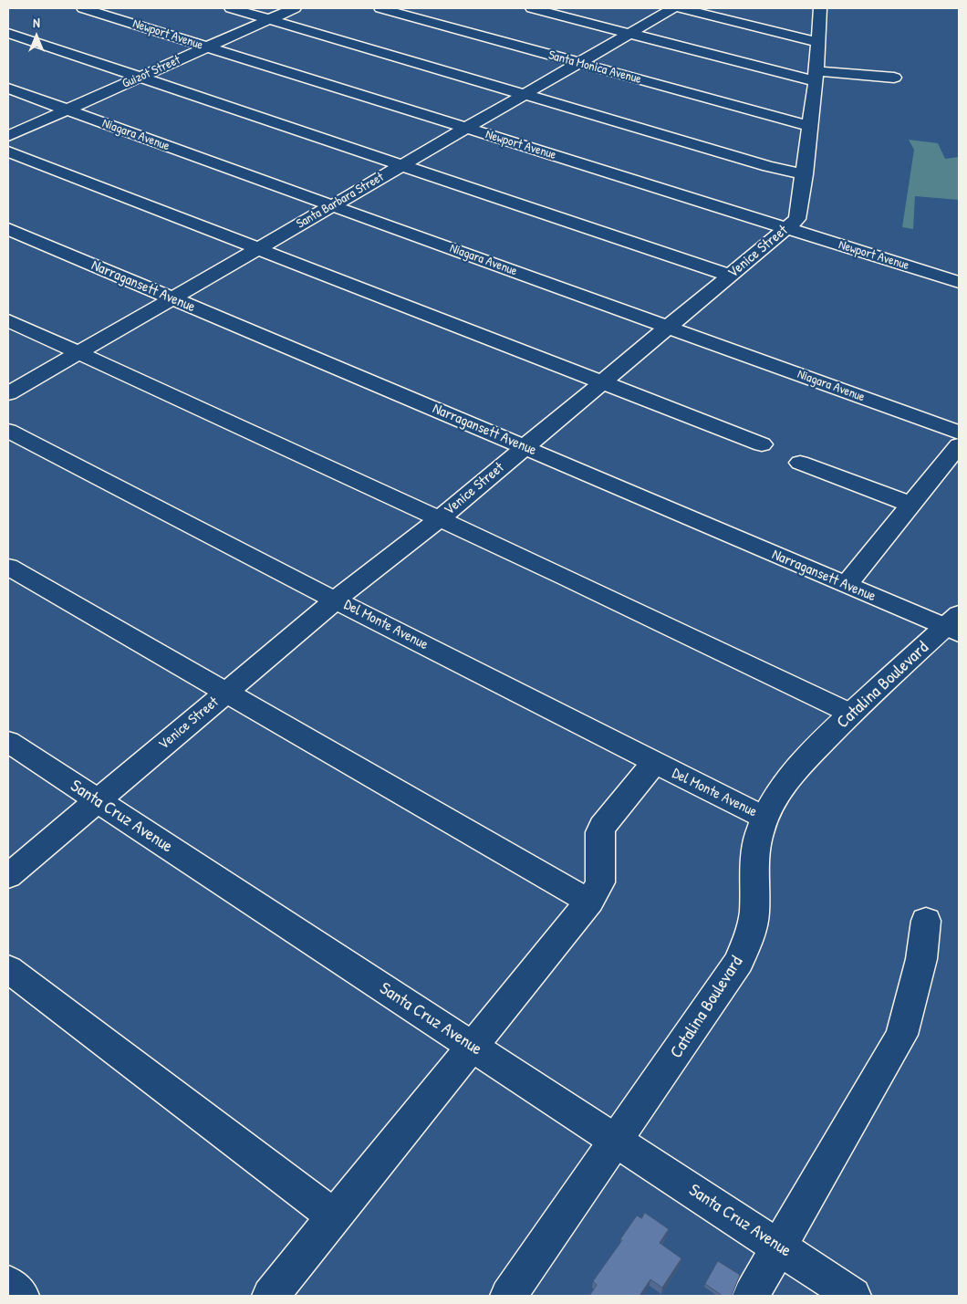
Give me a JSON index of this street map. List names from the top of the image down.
{
  "streets": {
    "street": [
      "Newport Avenue",
      "Santa Monica Avenue",
      "Guizot Street",
      "Niagara Avenue",
      "Santa Barbara Street",
      "Venice Street",
      "Narragansett Avenue",
      "Del Monte Avenue",
      "Catalina Boulevard",
      "Santa Cruz Avenue"
    ]
  },
  "crossings": [
    ["Newport Avenue", "Guizot Street"],
    ["Newport Avenue", "Santa Barbara Street"],
    ["Newport Avenue", "Venice Street"],
    ["Santa Monica Avenue", "Santa Barbara Street"],
    ["Santa Monica Avenue", "Venice Street"],
    ["Guizot Street", "Niagara Avenue"],
    ["Niagara Avenue", "Santa Barbara Street"],
    ["Niagara Avenue", "Venice Street"],
    ["Santa Barbara Street", "Narragansett Avenue"],
    ["Venice Street", "Narragansett Avenue"],
    ["Venice Street", "Del Monte Avenue"],
    ["Venice Street", "Santa Cruz Avenue"],
    ["Narragansett Avenue", "Catalina Boulevard"],
    ["Del Monte Avenue", "Catalina Boulevard"],
    ["Catalina Boulevard", "Santa Cruz Avenue"]
  ],
  "north": "top"
}
